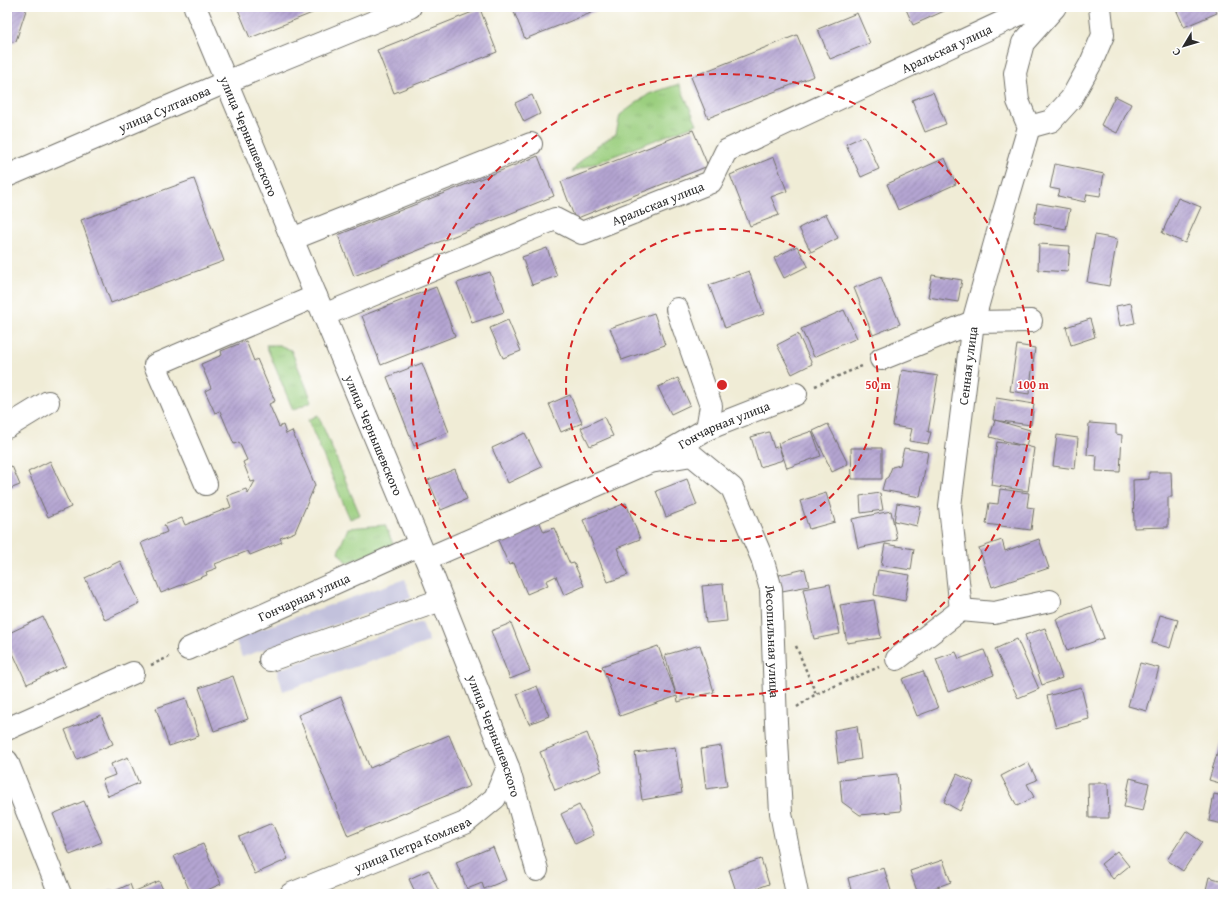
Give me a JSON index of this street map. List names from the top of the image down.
{
  "streets": {
    "street": [
      "Аральская улица",
      "улица Султанова",
      "улица Чернышевского",
      "Сенная улица",
      "Гончарная улица",
      "Лесопильная улица",
      "улица Петра Комлева"
    ]
  },
  "crossings": [
    ["Аральская улица", "улица Чернышевского"],
    ["улица Султанова", "улица Чернышевского"],
    ["улица Чернышевского", "Гончарная улица"],
    ["улица Чернышевского", "улица Петра Комлева"],
    ["Гончарная улица", "Лесопильная улица"]
  ],
  "north": "bottom left",
  "rings": ["50 m", "100 m"]
}
